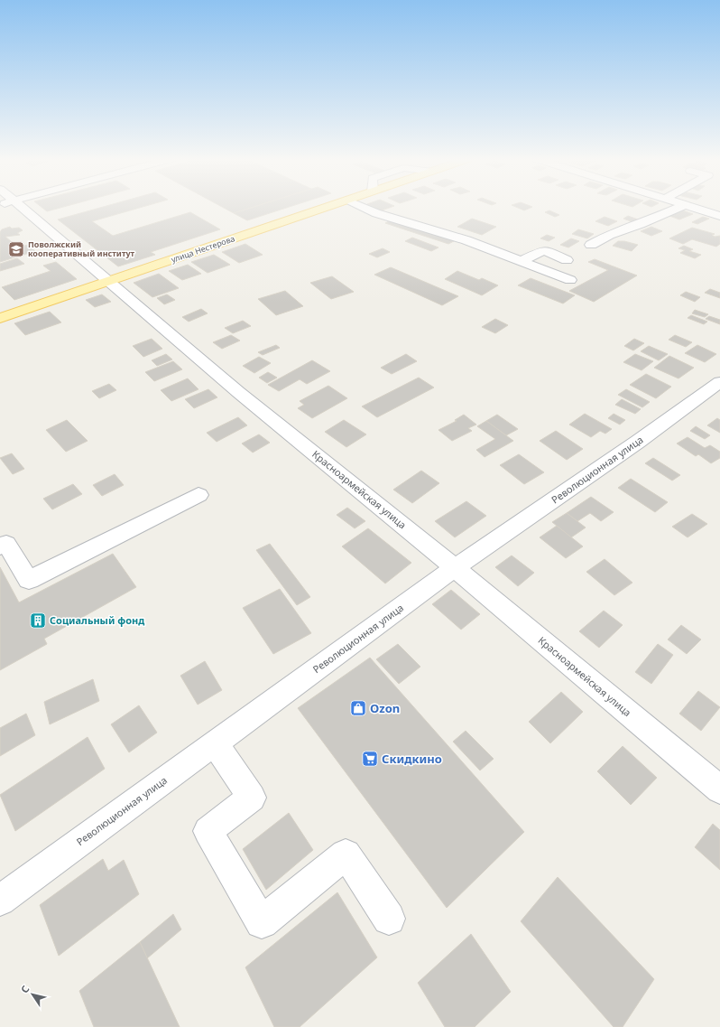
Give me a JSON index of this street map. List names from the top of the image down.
{
  "streets": {
    "main road": ["улица Нестерова"],
    "street": ["Революционная улица", "Красноармейская улица"]
  },
  "crossings": [
    ["улица Нестерова", "Красноармейская улица"],
    ["Революционная улица", "Красноармейская улица"]
  ],
  "places": {
    "school or university": ["Поволжский кооперативный институт"],
    "building": ["Социальный фонд"],
    "shop": ["Ozon"],
    "supermarket": ["Скидкино"]
  },
  "north": "top left"
}
